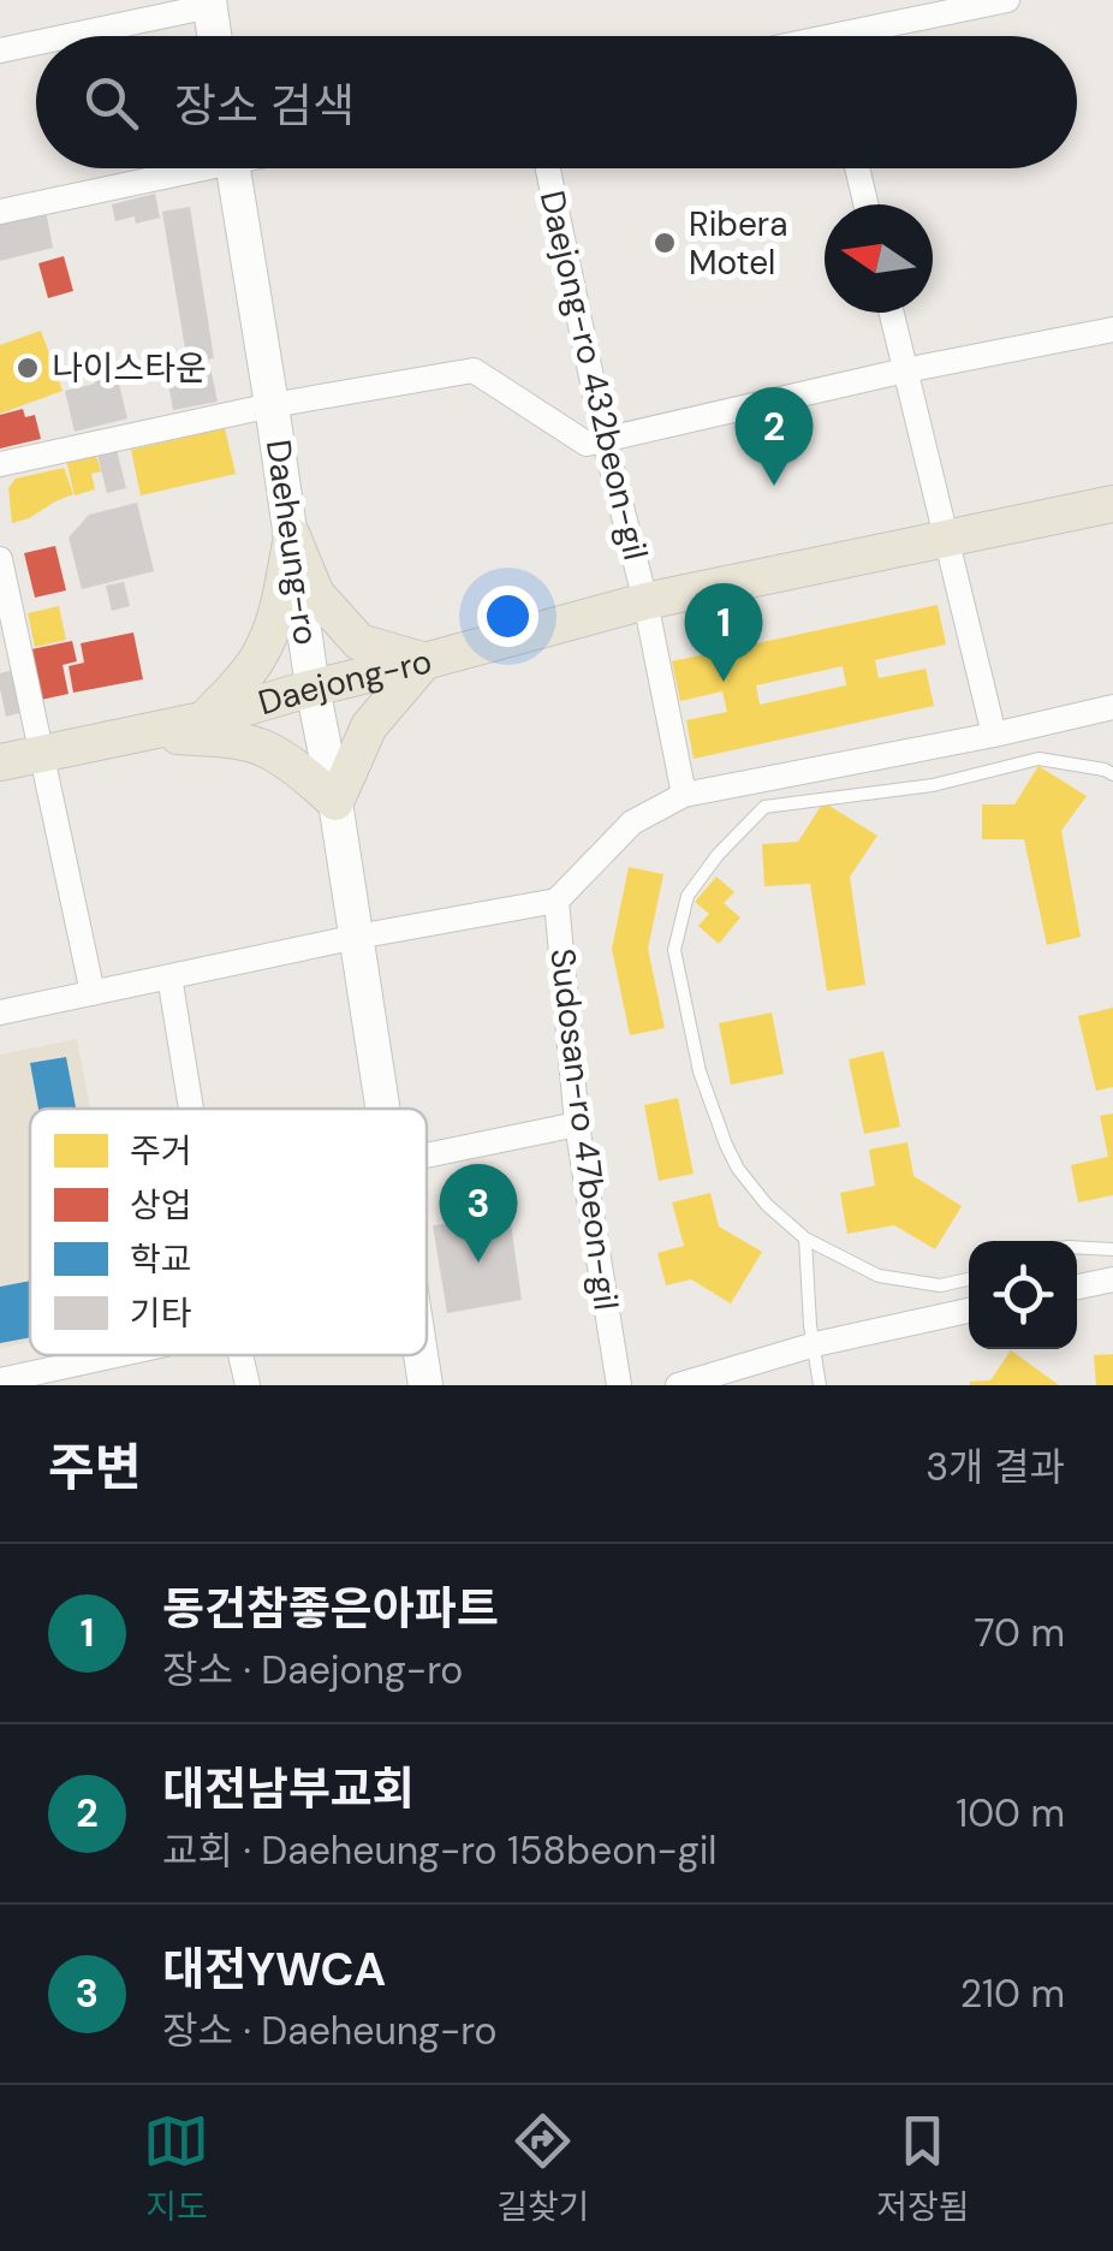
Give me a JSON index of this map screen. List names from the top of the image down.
{
  "streets": {
    "main road": ["Daeheung-ro", "Daejong-ro"],
    "street": ["Daejong-ro 432beon-gil", "Sudosan-ro 47beon-gil"]
  },
  "crossings": [
    ["Daejong-ro 432beon-gil", "Daejong-ro"],
    ["Daeheung-ro", "Daejong-ro"]
  ],
  "places": ["Ribera Motel", "나이스타운"],
  "legend": [
    "주거",
    "상업",
    "학교",
    "기타"
  ],
  "north": "left",
  "page": {
    "search": "장소 검색",
    "pins": ["2", "1", "3"],
    "heading": ["주변", "3개 결과"],
    "list": [
      {
        "mark": "1",
        "name": "동건참좋은아파트",
        "note": "장소 · Daejong-ro",
        "value": "70 m"
      },
      {
        "mark": "2",
        "name": "대전남부교회",
        "note": "교회 · Daeheung-ro 158beon-gil",
        "value": "100 m"
      },
      {
        "mark": "3",
        "name": "대전YWCA",
        "note": "장소 · Daeheung-ro",
        "value": "210 m"
      }
    ],
    "nav": ["지도", "길찾기", "저장됨"]
  }
}
